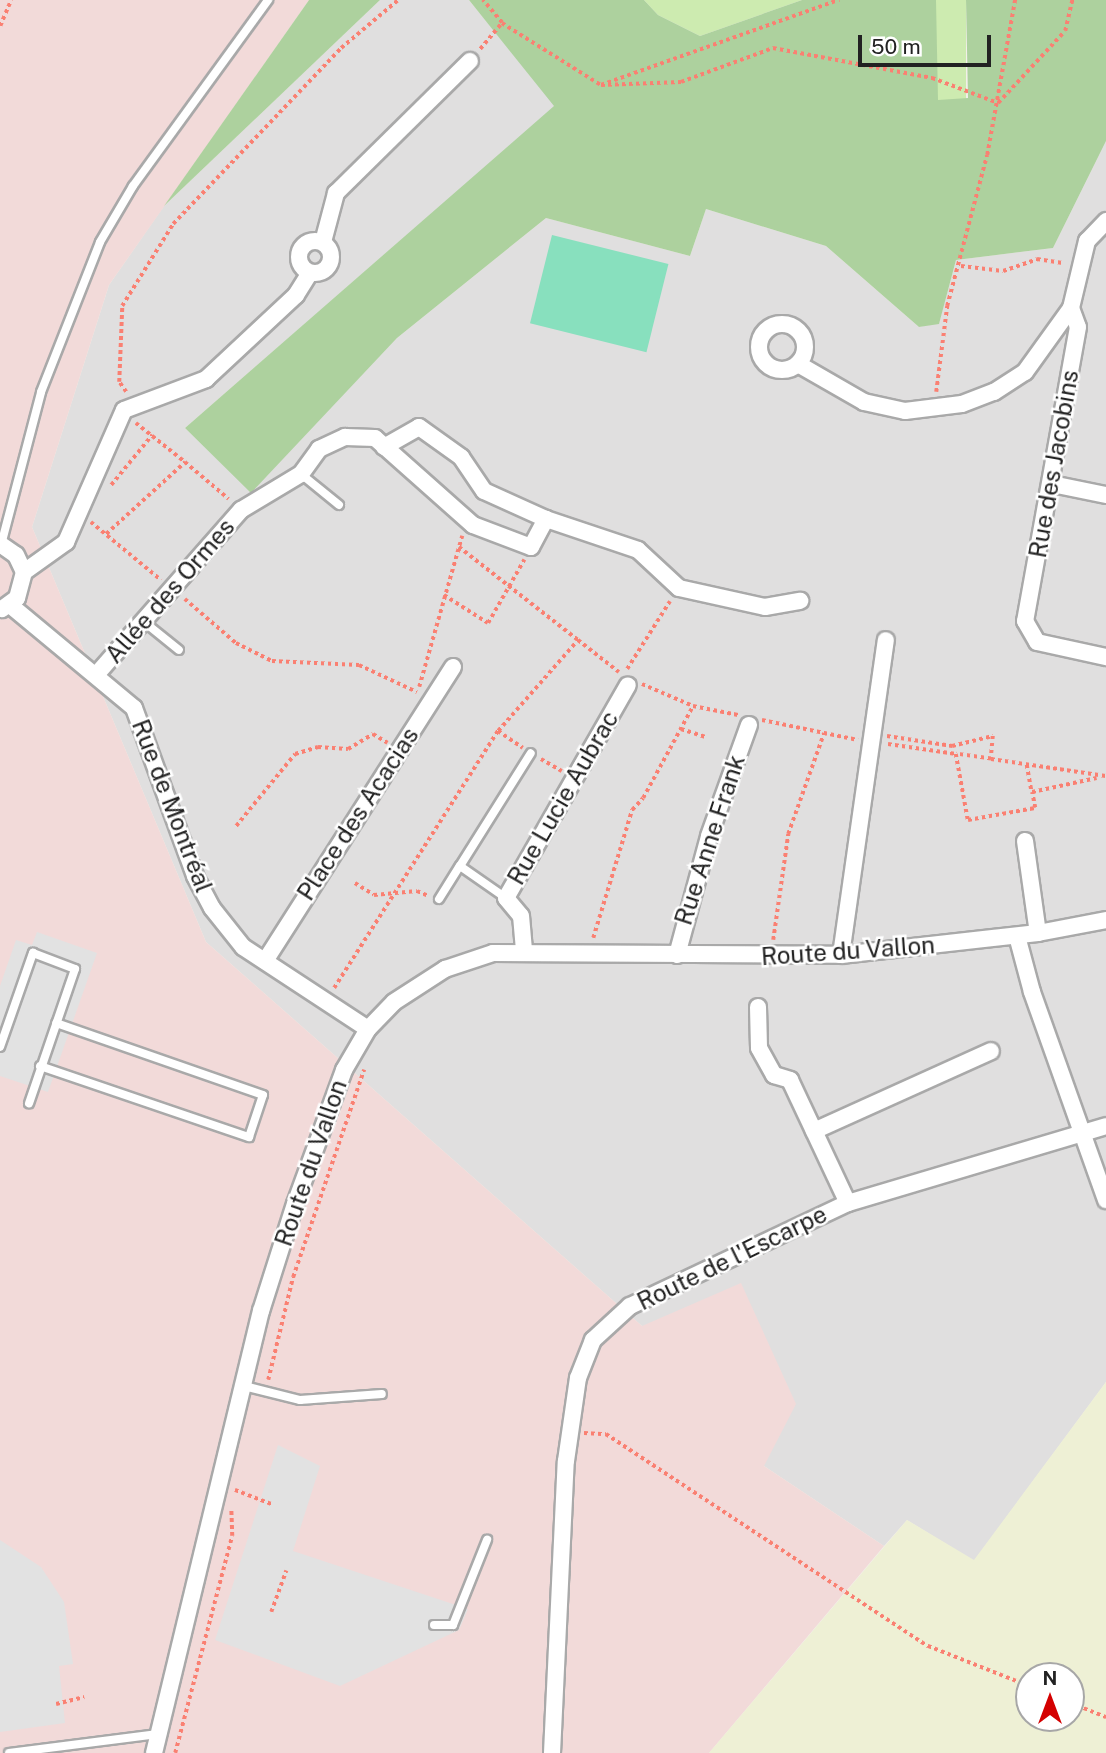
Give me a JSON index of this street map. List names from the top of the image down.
{
  "streets": {
    "street": [
      "Rue des Jacobins",
      "Allée des Ormes",
      "Rue Lucie Aubrac",
      "Rue de Montréal",
      "Place des Acacias",
      "Rue Anne Frank",
      "Route du Vallon",
      "Route de l'Escarpe"
    ]
  },
  "crossings": [
    ["Allée des Ormes", "Rue de Montréal"],
    ["Rue Lucie Aubrac", "Route du Vallon"],
    ["Rue de Montréal", "Place des Acacias"],
    ["Rue de Montréal", "Route du Vallon"],
    ["Rue Anne Frank", "Route du Vallon"]
  ],
  "scale_bar": "50 m",
  "north": "top"
}
